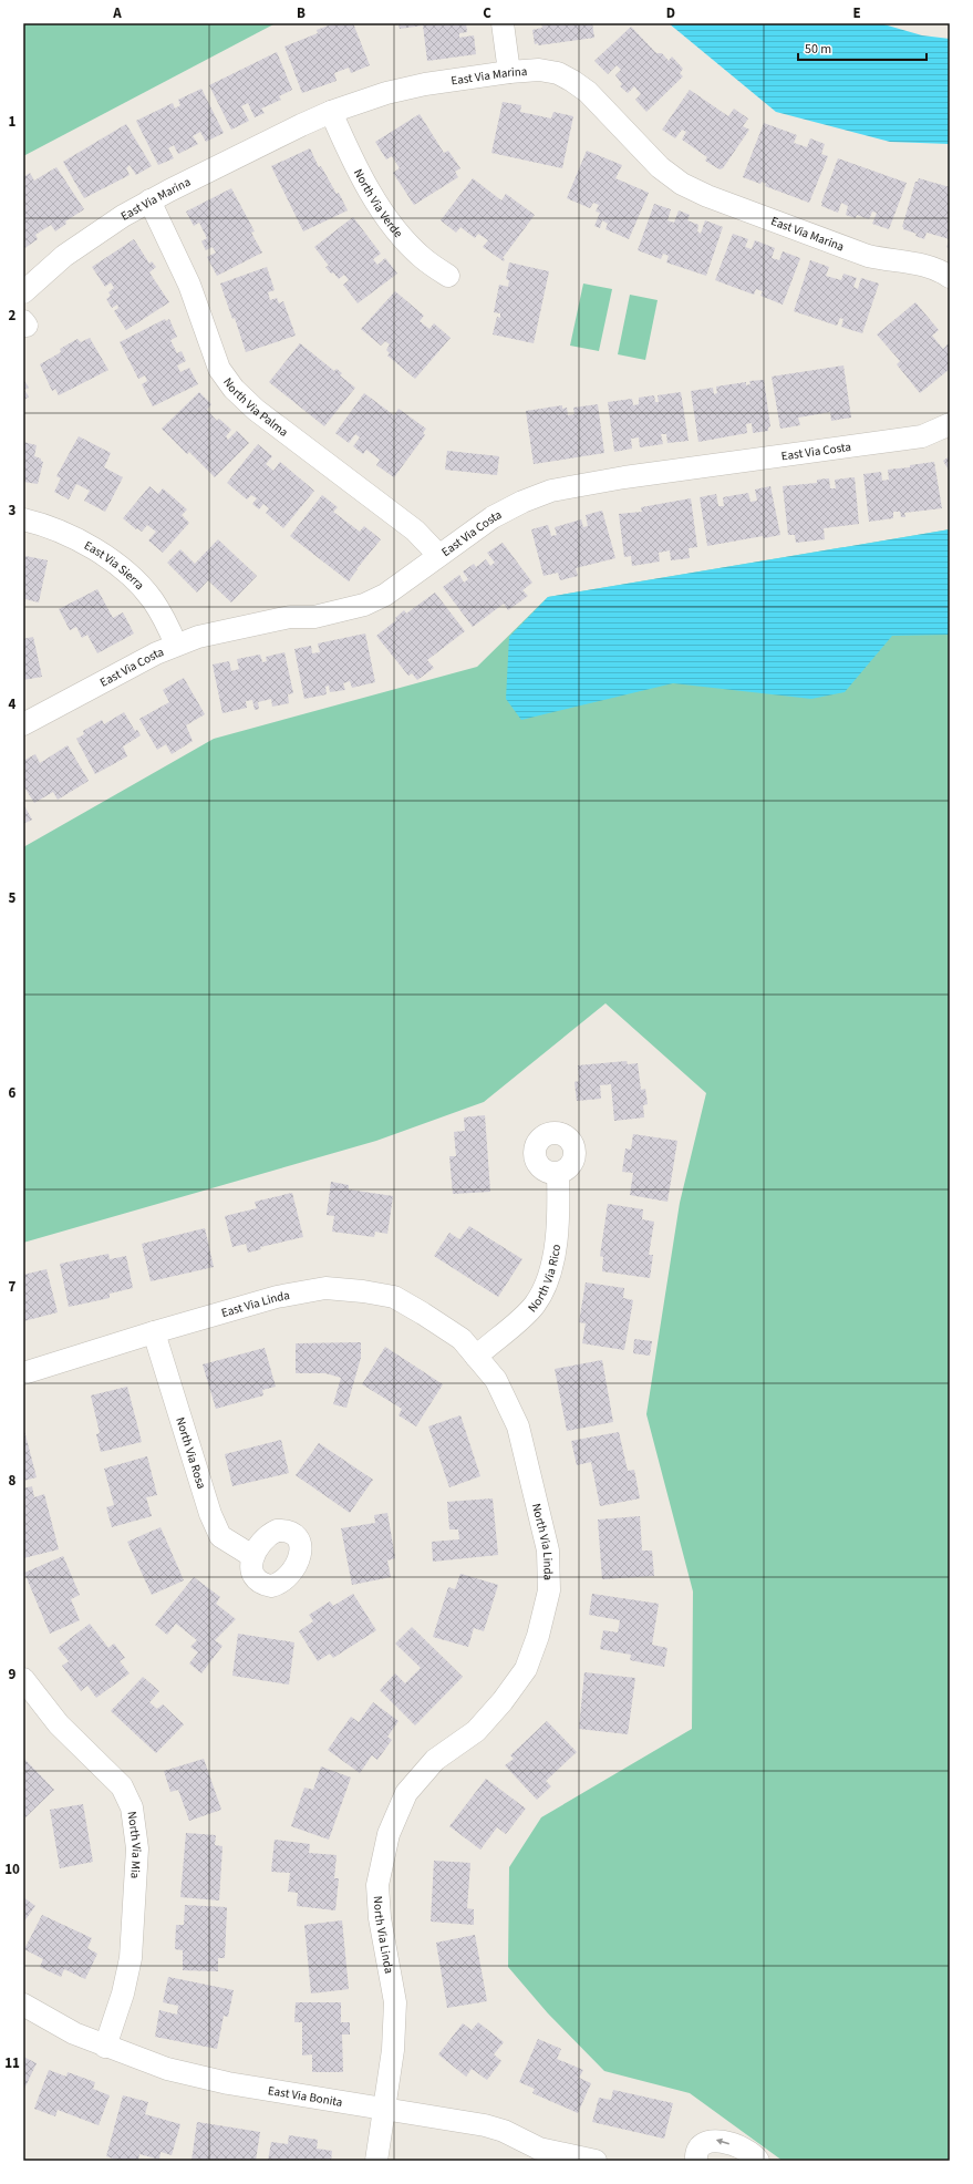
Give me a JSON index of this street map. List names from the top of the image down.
{
  "streets": {
    "street": [
      "East Via Marina",
      "North Via Verde",
      "North Via Palma",
      "East Via Costa",
      "East Via Sierra",
      "North Via Rico",
      "East Via Linda",
      "North Via Rosa",
      "North Via Linda",
      "North Via Mia",
      "East Via Bonita"
    ]
  },
  "crossings": [
    ["East Via Marina", "North Via Verde"],
    ["East Via Marina", "North Via Palma"],
    ["North Via Palma", "East Via Costa"],
    ["East Via Costa", "East Via Sierra"],
    ["North Via Rico", "East Via Linda"],
    ["North Via Rico", "North Via Linda"],
    ["East Via Linda", "North Via Rosa"],
    ["East Via Linda", "North Via Linda"],
    ["North Via Linda", "East Via Bonita"],
    ["North Via Mia", "East Via Bonita"]
  ],
  "scale_bar": "50 m",
  "grid": {
    "columns": [
      "A",
      "B",
      "C",
      "D",
      "E"
    ],
    "rows": [
      "1",
      "2",
      "3",
      "4",
      "5",
      "6",
      "7",
      "8",
      "9",
      "10",
      "11"
    ]
  }
}
